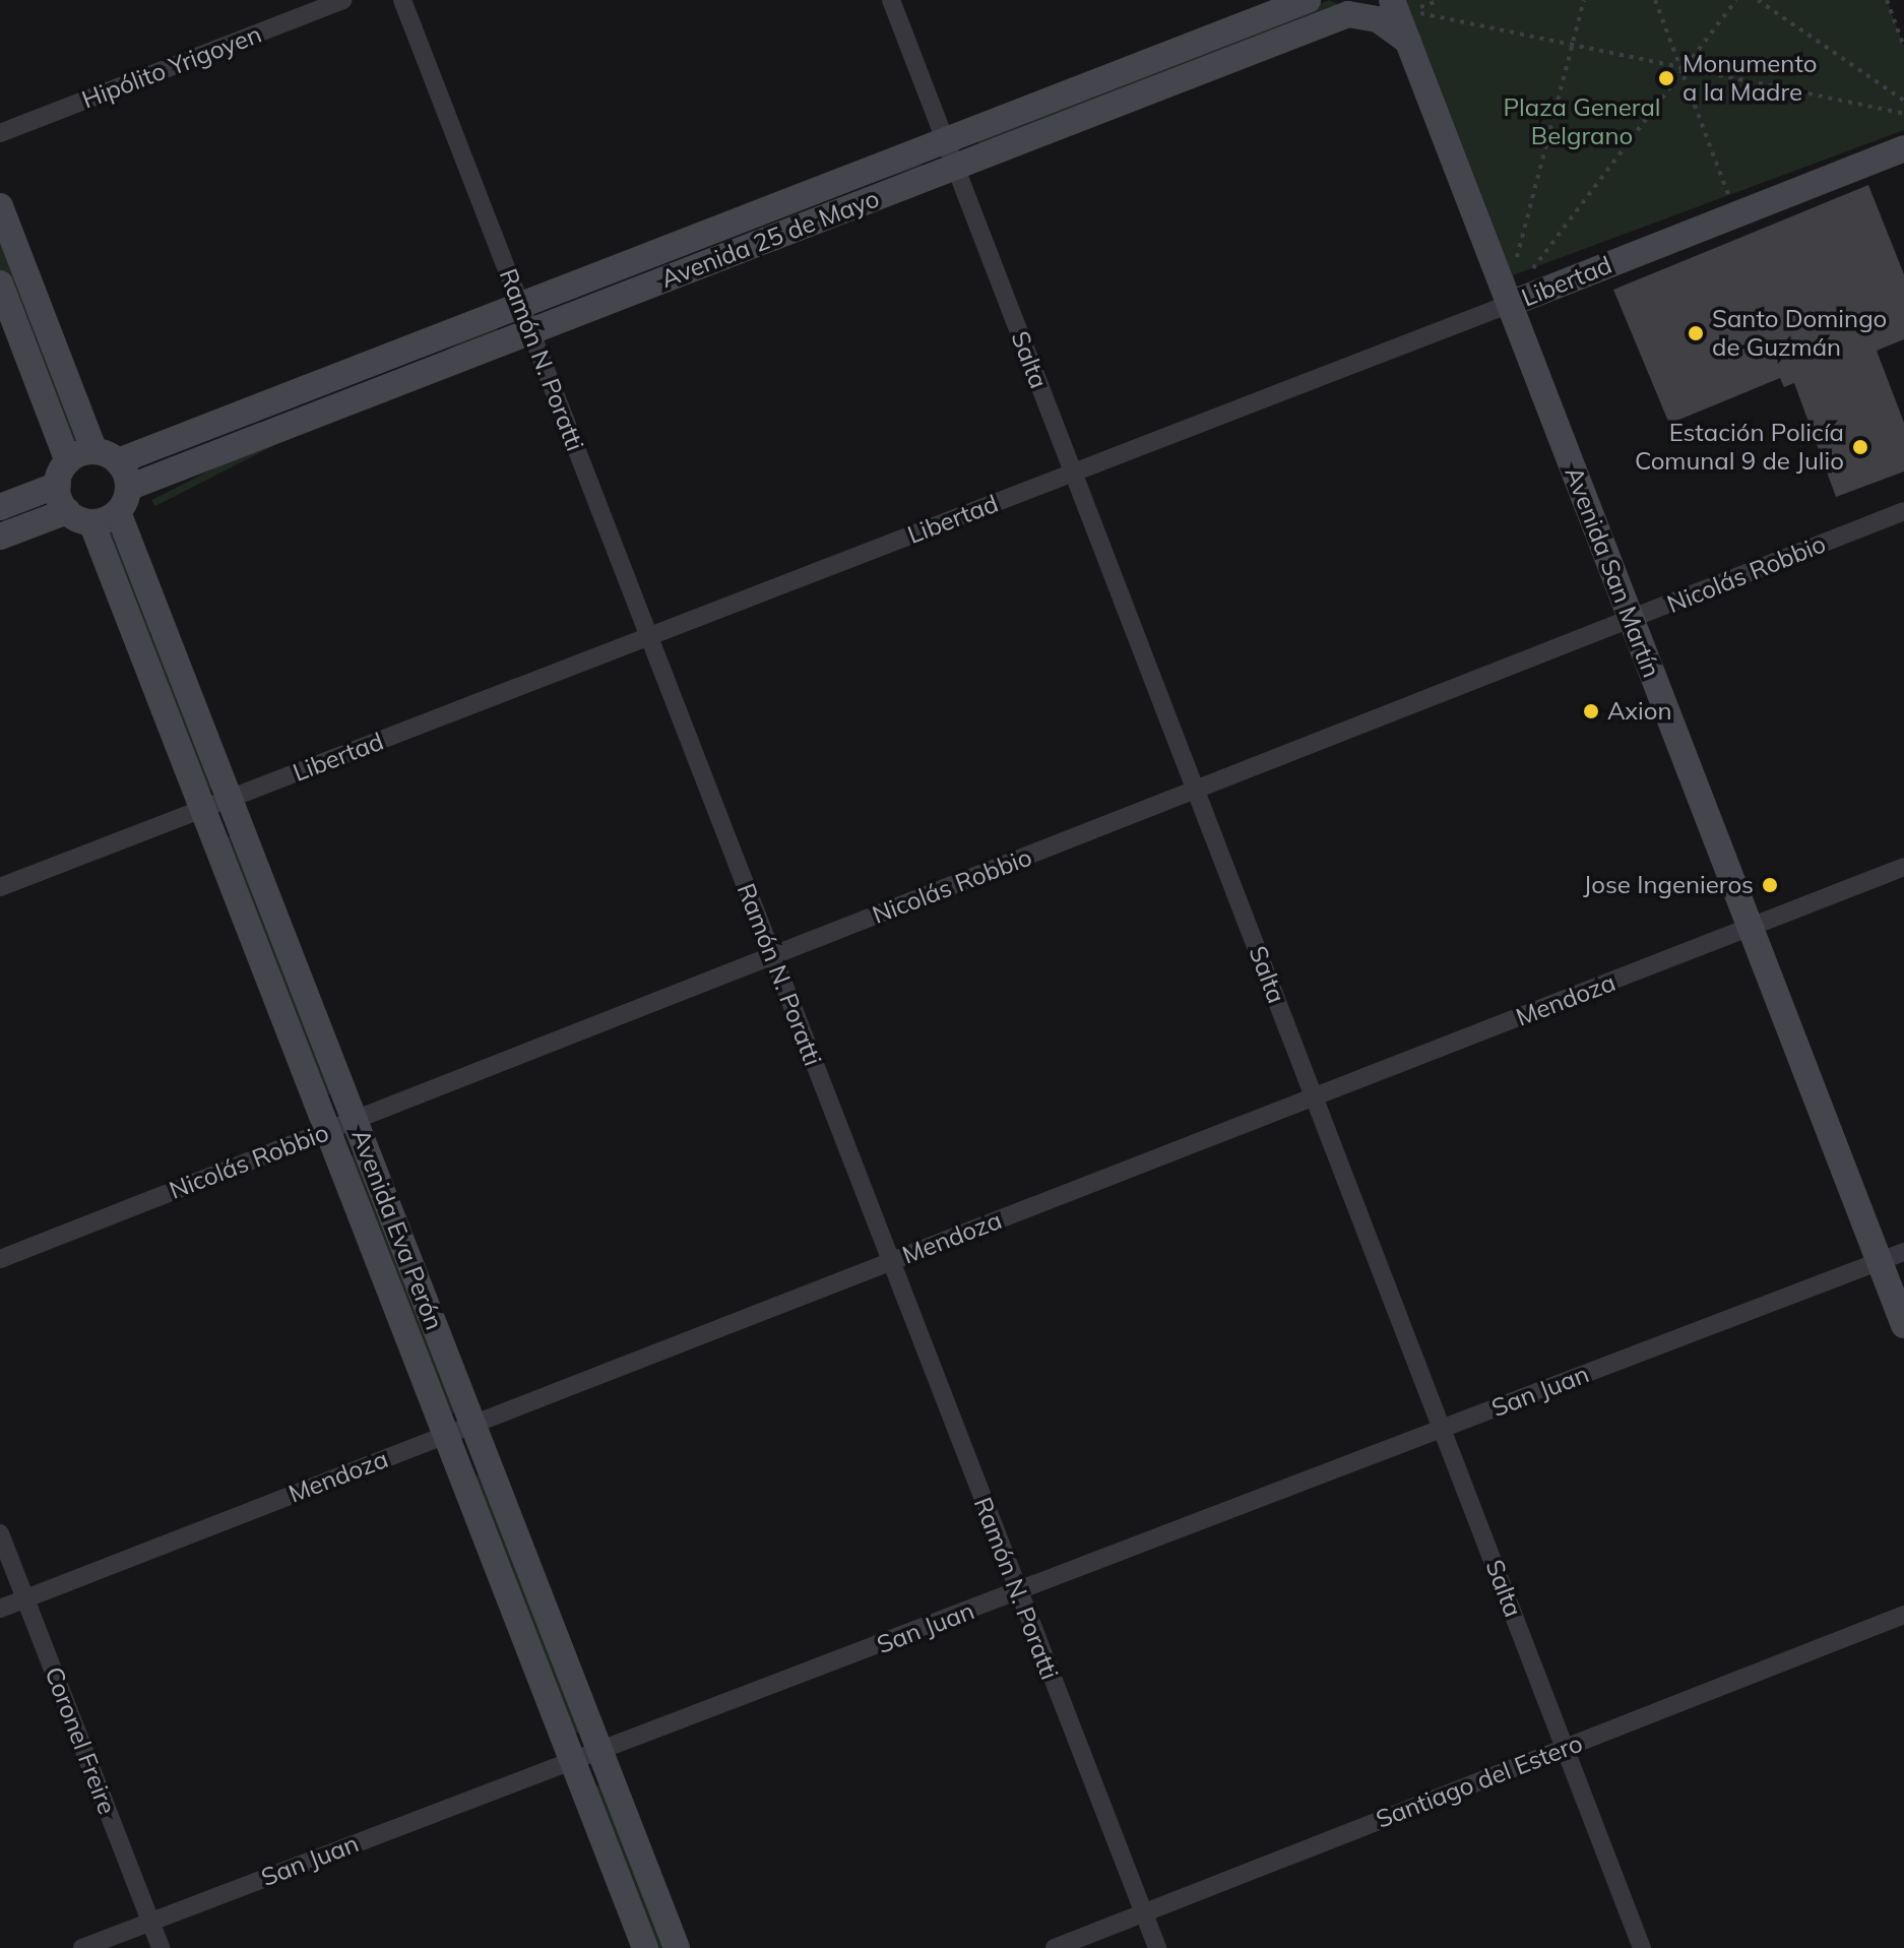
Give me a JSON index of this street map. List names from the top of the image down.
{
  "streets": {
    "main road": [
      "Avenida 25 de Mayo",
      "Libertad",
      "Avenida San Martín",
      "Avenida Eva Perón"
    ],
    "street": [
      "Hipólito Yrigoyen",
      "Ramón N. Poratti",
      "Salta",
      "Nicolás Robbio",
      "Mendoza",
      "San Juan",
      "Coronel Freire",
      "Santiago del Estero"
    ]
  },
  "crossings": [
    ["Avenida 25 de Mayo", "Ramón N. Poratti"],
    ["Avenida 25 de Mayo", "Salta"],
    ["Avenida 25 de Mayo", "Avenida San Martín"],
    ["Avenida 25 de Mayo", "Avenida Eva Perón"],
    ["Libertad", "Ramón N. Poratti"],
    ["Libertad", "Salta"],
    ["Libertad", "Avenida San Martín"],
    ["Libertad", "Avenida Eva Perón"],
    ["Ramón N. Poratti", "Nicolás Robbio"],
    ["Ramón N. Poratti", "Mendoza"],
    ["Ramón N. Poratti", "San Juan"],
    ["Ramón N. Poratti", "Santiago del Estero"],
    ["Salta", "Nicolás Robbio"],
    ["Salta", "Mendoza"],
    ["Salta", "San Juan"],
    ["Salta", "Santiago del Estero"],
    ["Avenida San Martín", "Nicolás Robbio"],
    ["Avenida San Martín", "Mendoza"],
    ["Avenida San Martín", "San Juan"],
    ["Nicolás Robbio", "Avenida Eva Perón"],
    ["Mendoza", "Avenida Eva Perón"],
    ["Mendoza", "Coronel Freire"],
    ["Avenida Eva Perón", "San Juan"],
    ["San Juan", "Coronel Freire"]
  ],
  "parks": ["Plaza General Belgrano"],
  "places": [
    "Monumento a la Madre",
    "Santo Domingo de Guzmán",
    "Estación Policía Comunal 9 de Julio",
    "Axion",
    "Jose Ingenieros"
  ]
}
